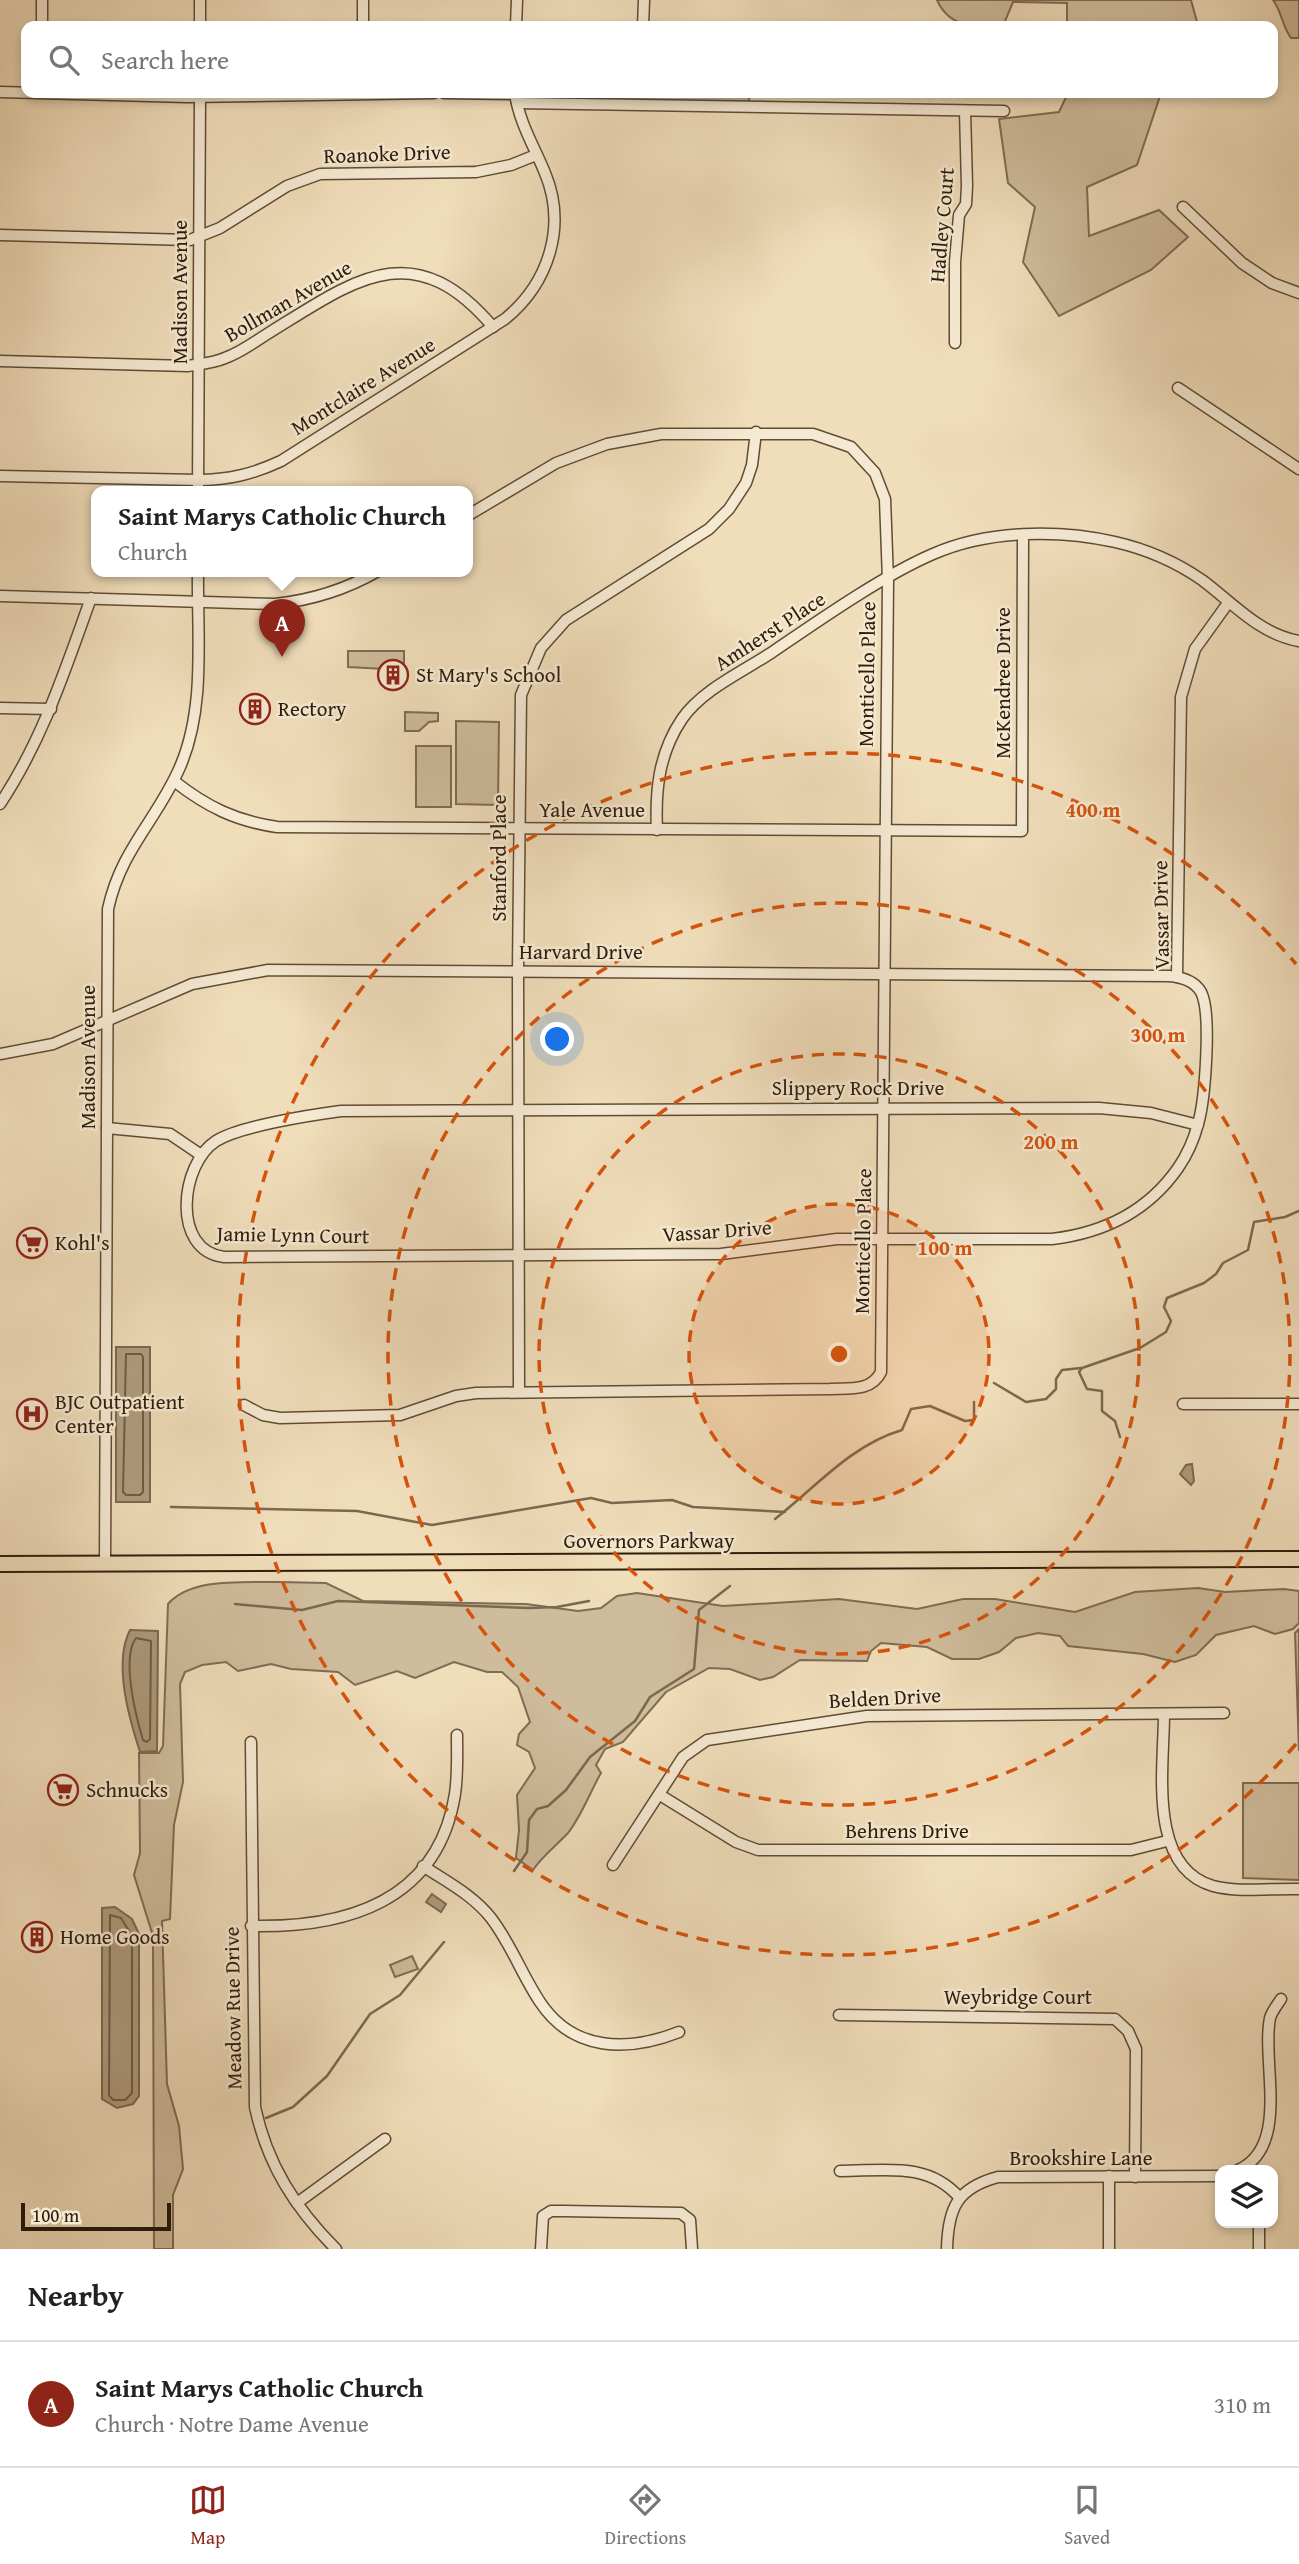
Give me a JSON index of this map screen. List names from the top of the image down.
{
  "streets": {
    "main road": ["Governors Parkway"],
    "street": [
      "Roanoke Drive",
      "Hadley Court",
      "Madison Avenue",
      "Bollman Avenue",
      "Montclaire Avenue",
      "Amherst Place",
      "Monticello Place",
      "McKendree Drive",
      "Yale Avenue",
      "Stanford Place",
      "Vassar Drive",
      "Harvard Drive",
      "Slippery Rock Drive",
      "Jamie Lynn Court",
      "Belden Drive",
      "Behrens Drive",
      "Weybridge Court",
      "Meadow Rue Drive",
      "Brookshire Lane"
    ]
  },
  "crossings": [
    ["Roanoke Drive", "Madison Avenue"],
    ["Roanoke Drive", "Montclaire Avenue"],
    ["Madison Avenue", "Bollman Avenue"],
    ["Madison Avenue", "Montclaire Avenue"],
    ["Madison Avenue", "Yale Avenue"],
    ["Madison Avenue", "Harvard Drive"],
    ["Madison Avenue", "Governors Parkway"],
    ["Bollman Avenue", "Montclaire Avenue"],
    ["Amherst Place", "Monticello Place"],
    ["Amherst Place", "McKendree Drive"],
    ["Amherst Place", "Yale Avenue"],
    ["Amherst Place", "Vassar Drive"],
    ["Monticello Place", "Yale Avenue"],
    ["Monticello Place", "Stanford Place"],
    ["Monticello Place", "Vassar Drive"],
    ["Monticello Place", "Harvard Drive"],
    ["Monticello Place", "Slippery Rock Drive"],
    ["McKendree Drive", "Yale Avenue"],
    ["Yale Avenue", "Stanford Place"],
    ["Stanford Place", "Vassar Drive"],
    ["Stanford Place", "Harvard Drive"],
    ["Stanford Place", "Slippery Rock Drive"],
    ["Stanford Place", "Jamie Lynn Court"],
    ["Vassar Drive", "Harvard Drive"],
    ["Vassar Drive", "Slippery Rock Drive"],
    ["Vassar Drive", "Jamie Lynn Court"],
    ["Belden Drive", "Behrens Drive"],
    ["Weybridge Court", "Brookshire Lane"]
  ],
  "places": {
    "building": ["St Mary's School", "Rectory", "Home Goods"],
    "supermarket": ["Kohl's", "Schnucks"],
    "hospital": ["BJC Outpatient Center"]
  },
  "scale_bar": "100 m",
  "page": {
    "search": "Search here",
    "popup": ["Saint Marys Catholic Church", "Church"],
    "pins": "A",
    "scale": "100 m",
    "heading": "Nearby",
    "list": [
      {
        "mark": "A",
        "name": "Saint Marys Catholic Church",
        "note": "Church · Notre Dame Avenue",
        "value": "310 m"
      }
    ],
    "nav": ["Map", "Directions", "Saved"]
  },
  "rings": [
    "400 m",
    "300 m",
    "200 m",
    "100 m"
  ]
}
